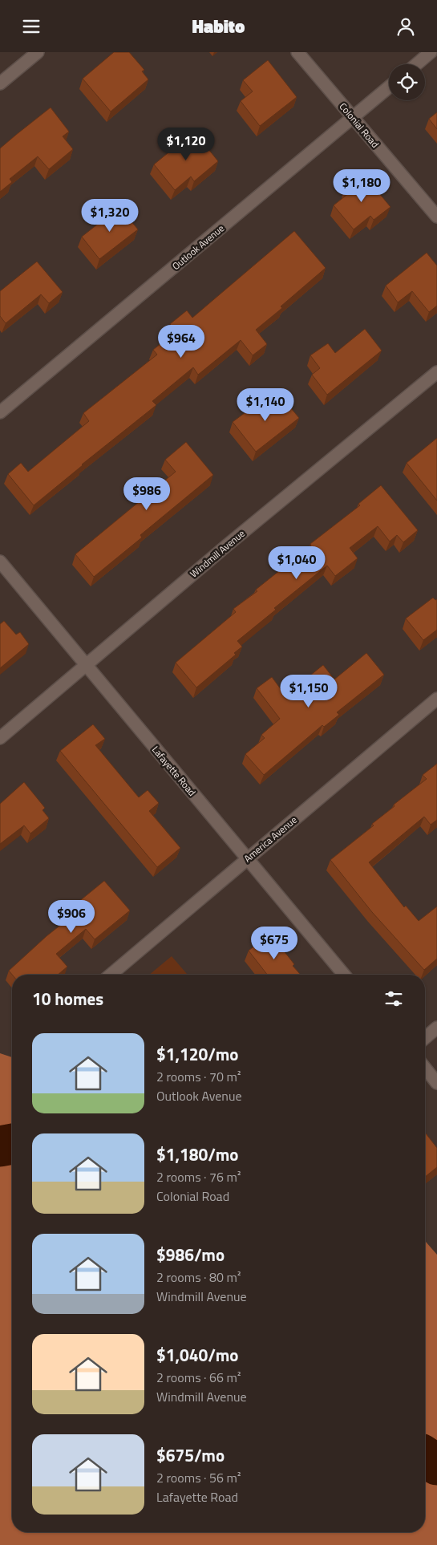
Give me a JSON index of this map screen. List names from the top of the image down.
{
  "streets": {
    "street": [
      "Colonial Road",
      "Outlook Avenue",
      "Windmill Avenue",
      "Lafayette Road",
      "America Avenue"
    ]
  },
  "crossings": [
    ["Colonial Road", "Outlook Avenue"],
    ["Windmill Avenue", "Lafayette Road"],
    ["Lafayette Road", "America Avenue"]
  ],
  "page": {
    "header": "Habito",
    "price": [
      "$1,120",
      "$1,180",
      "$1,320",
      "$964",
      "$1,140",
      "$986",
      "$1,040",
      "$1,150",
      "$906",
      "$675"
    ],
    "heading": "10 homes",
    "list": [
      {
        "name": "$1,120/mo",
        "note": "2 rooms · 70 m² · Outlook Avenue"
      },
      {
        "name": "$1,180/mo",
        "note": "2 rooms · 76 m² · Colonial Road"
      },
      {
        "name": "$986/mo",
        "note": "2 rooms · 80 m² · Windmill Avenue"
      },
      {
        "name": "$1,040/mo",
        "note": "2 rooms · 66 m² · Windmill Avenue"
      },
      {
        "name": "$675/mo",
        "note": "2 rooms · 56 m² · Lafayette Road"
      }
    ]
  }
}
